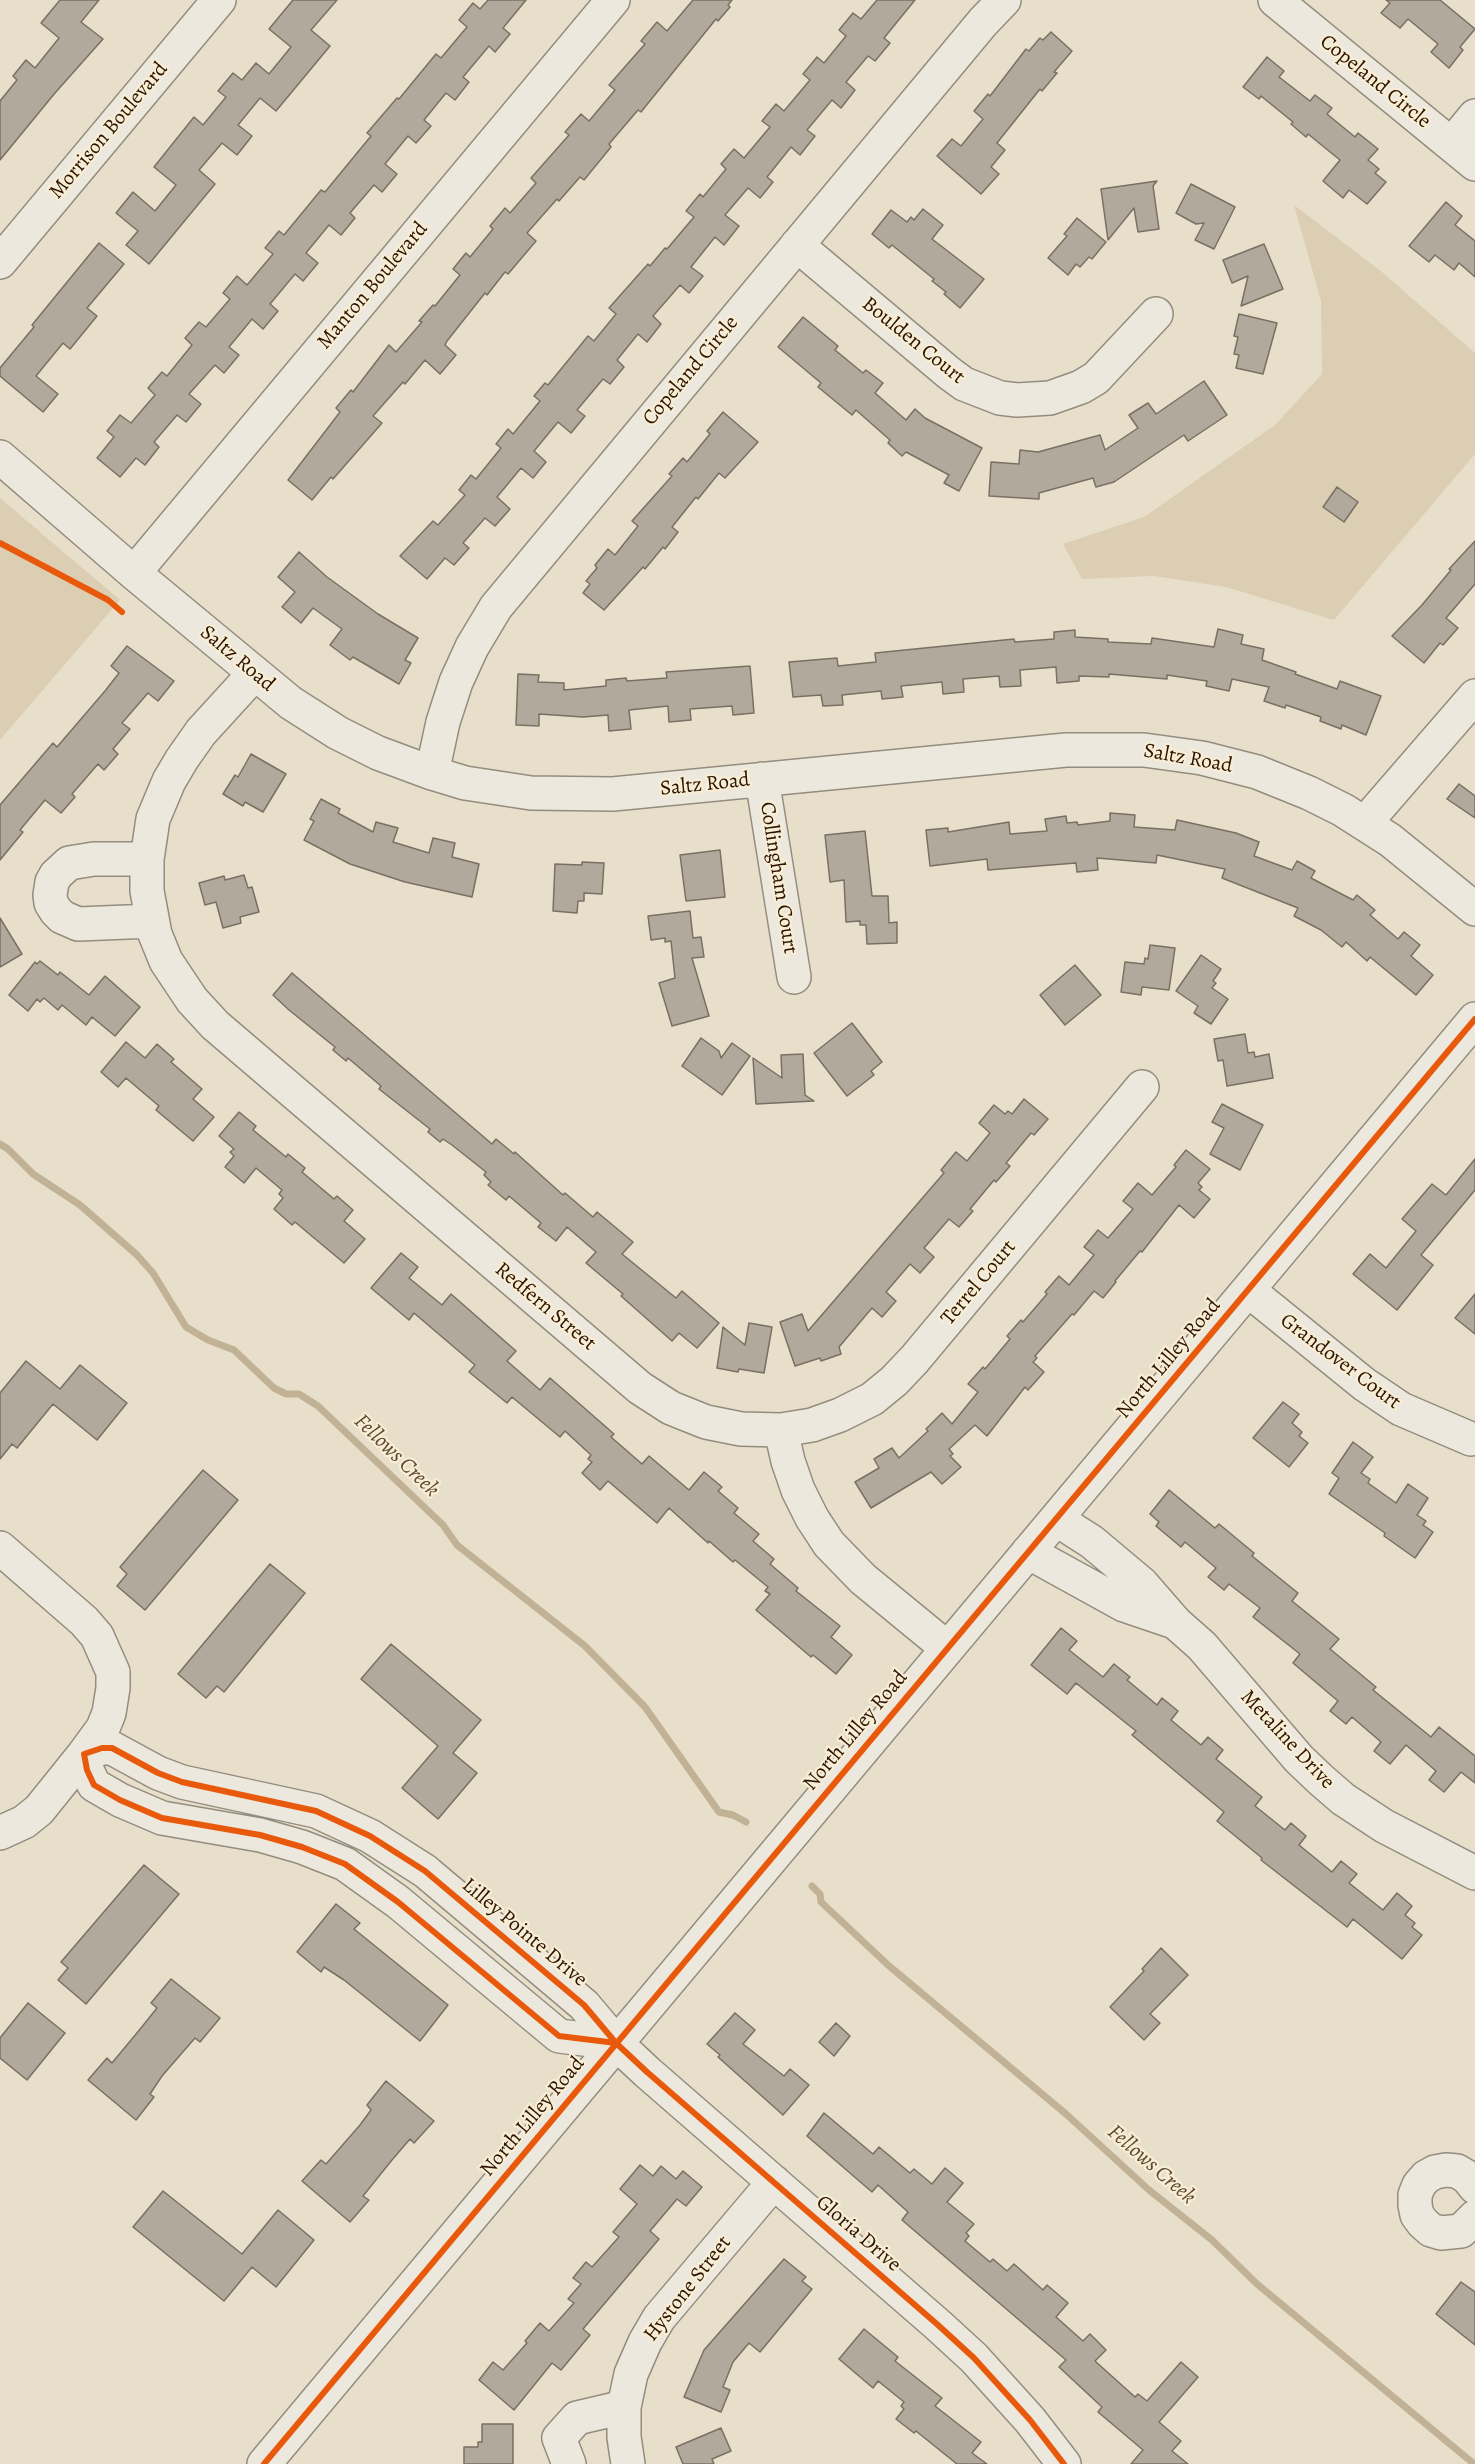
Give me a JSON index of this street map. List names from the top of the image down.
{
  "streets": {
    "street": [
      "Copeland Circle",
      "Morrison Boulevard",
      "Manton Boulevard",
      "Boulden Court",
      "Saltz Road",
      "Collingham Court",
      "Terrel Court",
      "Redfern Street",
      "North Lilley Road",
      "Grandover Court",
      "Metaline Drive",
      "Lilley Pointe Drive",
      "Gloria Drive",
      "Hystone Street"
    ]
  },
  "crossings": [
    ["Copeland Circle", "Boulden Court"],
    ["Copeland Circle", "Saltz Road"],
    ["Manton Boulevard", "Saltz Road"],
    ["Saltz Road", "Collingham Court"],
    ["Saltz Road", "Redfern Street"],
    ["Terrel Court", "Redfern Street"],
    ["North Lilley Road", "Grandover Court"],
    ["North Lilley Road", "Metaline Drive"],
    ["North Lilley Road", "Lilley Pointe Drive"],
    ["North Lilley Road", "Gloria Drive"],
    ["Lilley Pointe Drive", "Gloria Drive"],
    ["Gloria Drive", "Hystone Street"]
  ],
  "water": ["Fellows Creek"]
}
